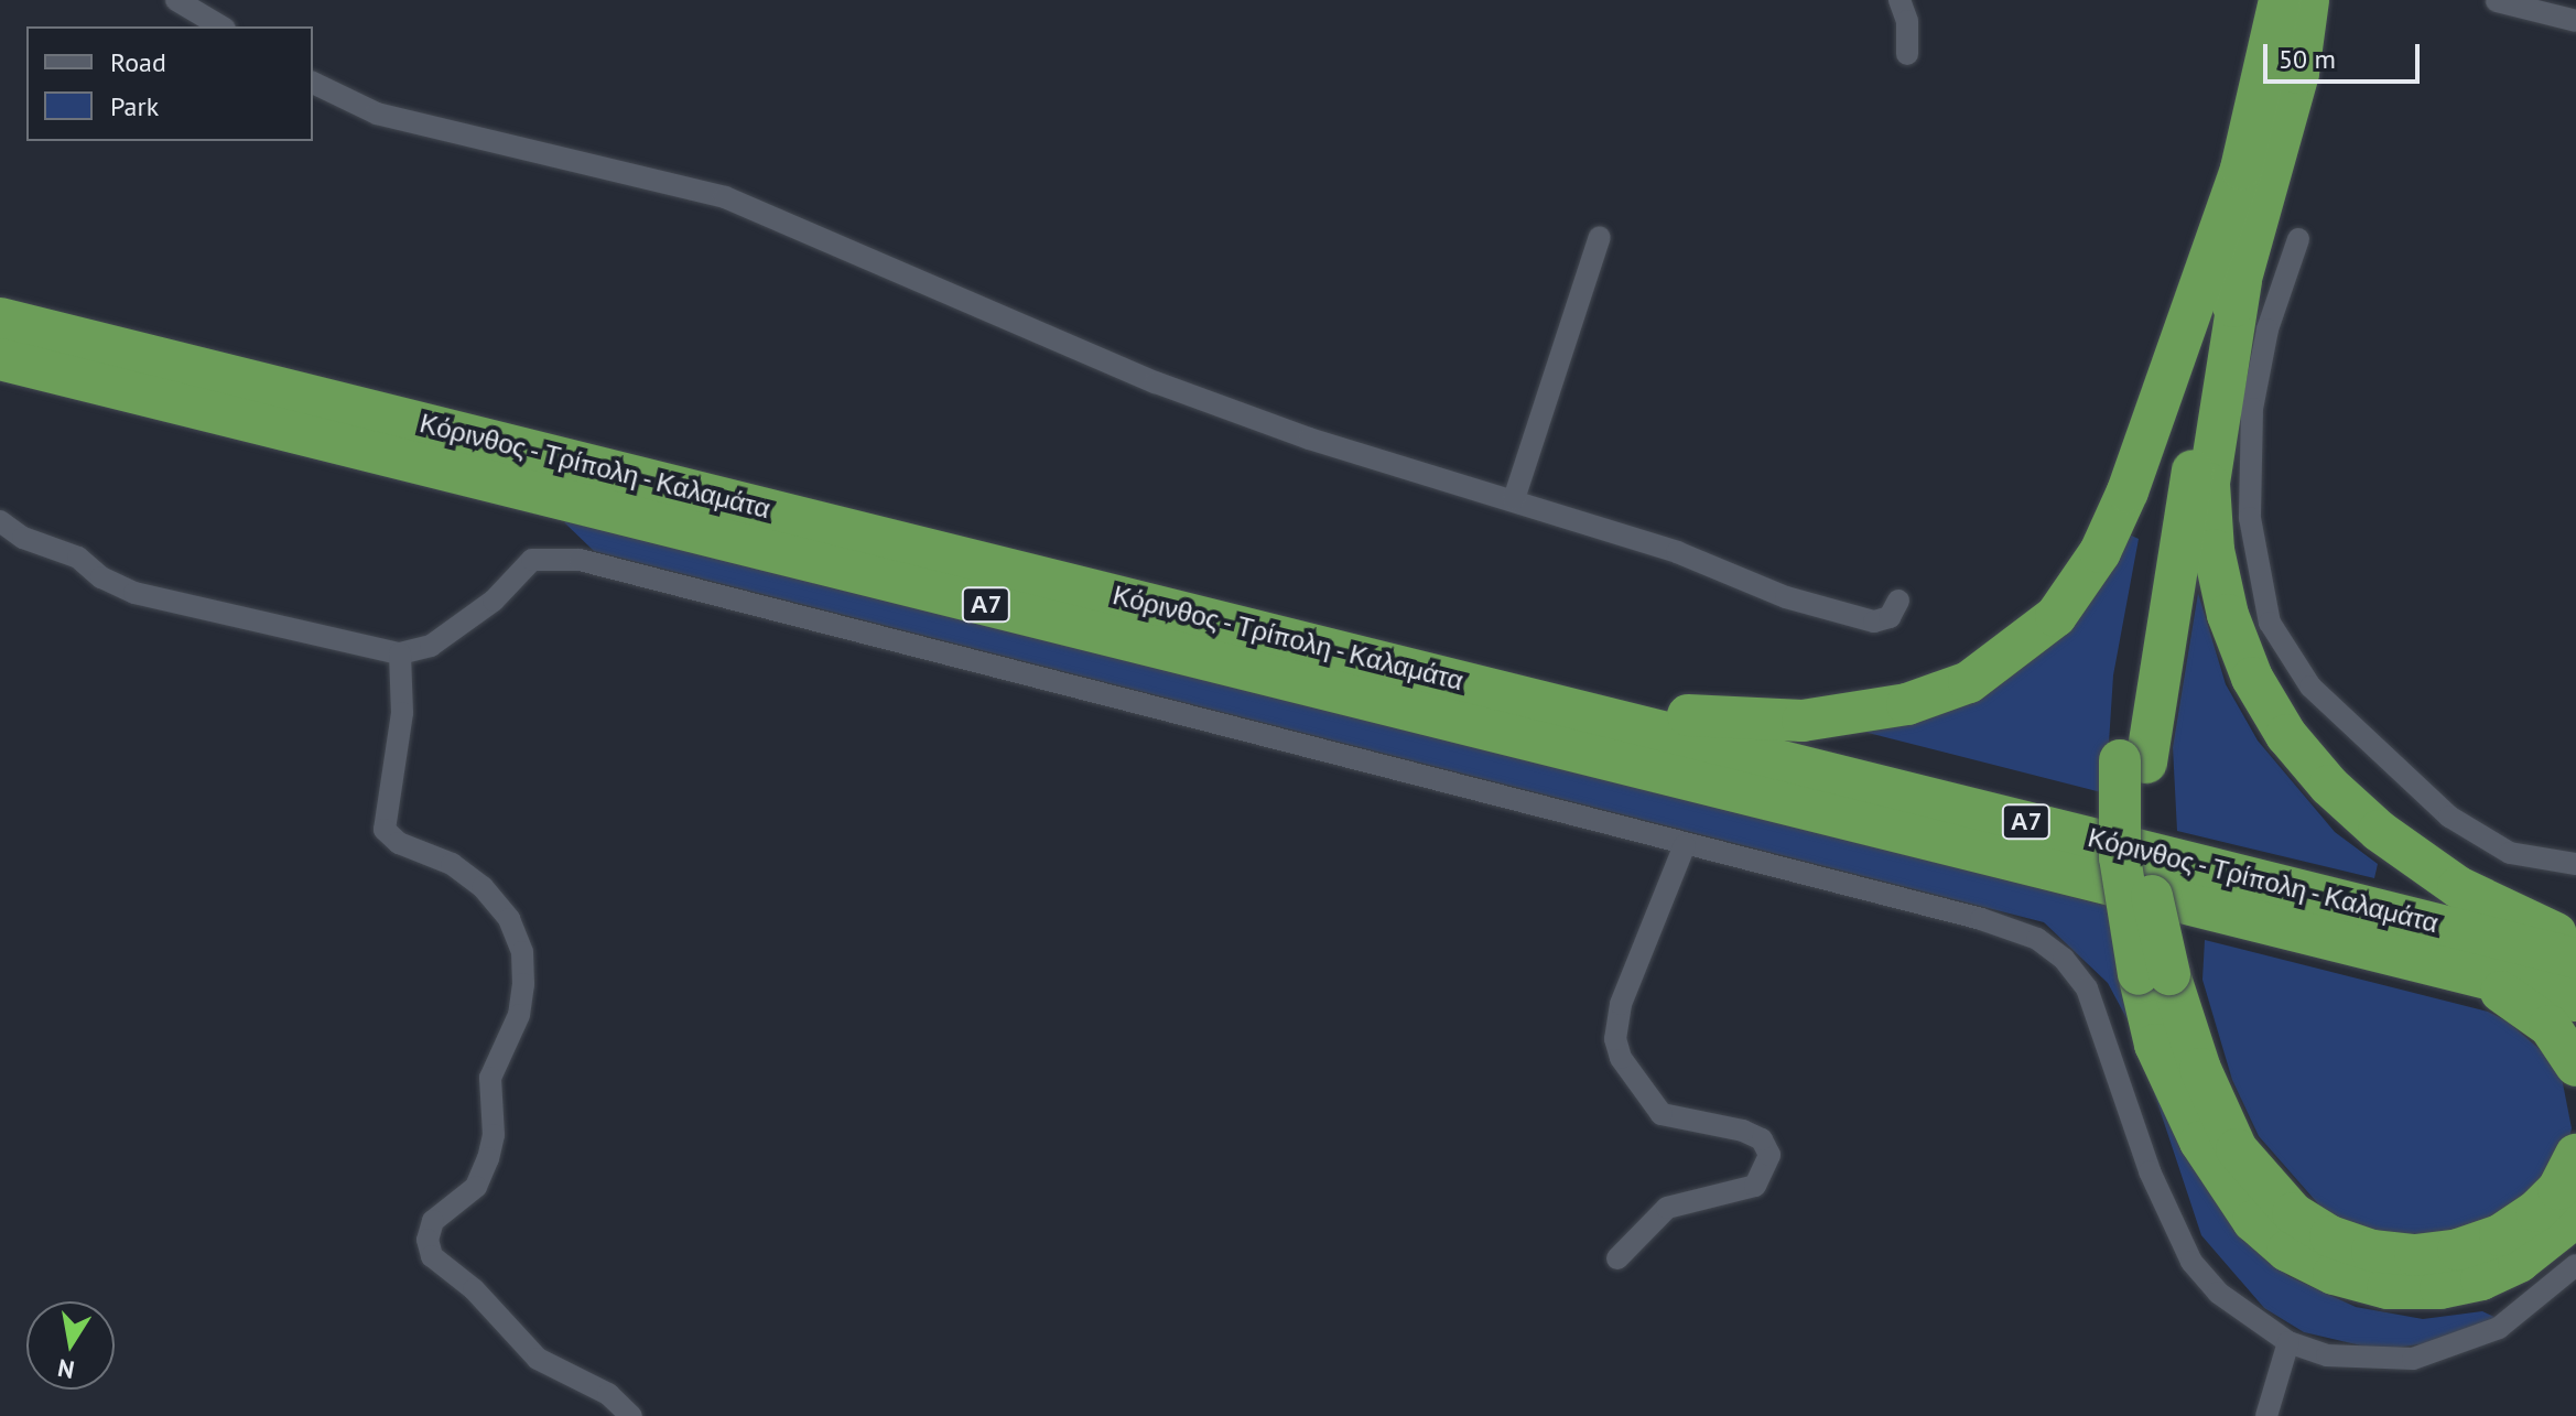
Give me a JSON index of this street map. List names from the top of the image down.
{
  "streets": {
    "highway": ["Κόρινθος - Τρίπολη - Καλαμάτα", "Α7"]
  },
  "legend": ["Road", "Park"],
  "scale_bar": "50 m",
  "north": "bottom"
}
